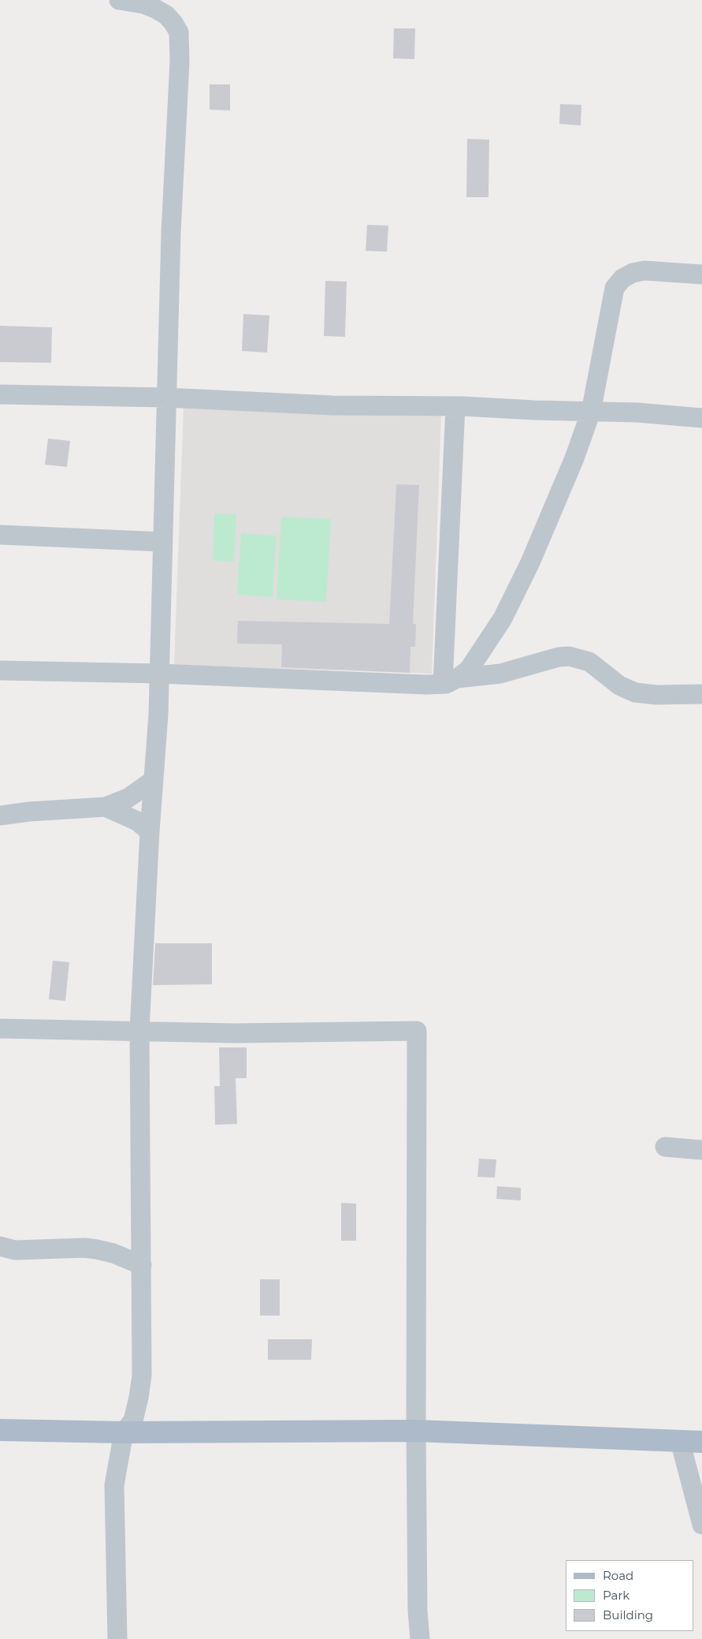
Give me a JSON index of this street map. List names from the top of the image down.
{
  "legend": ["Road", "Park", "Building"]
}
